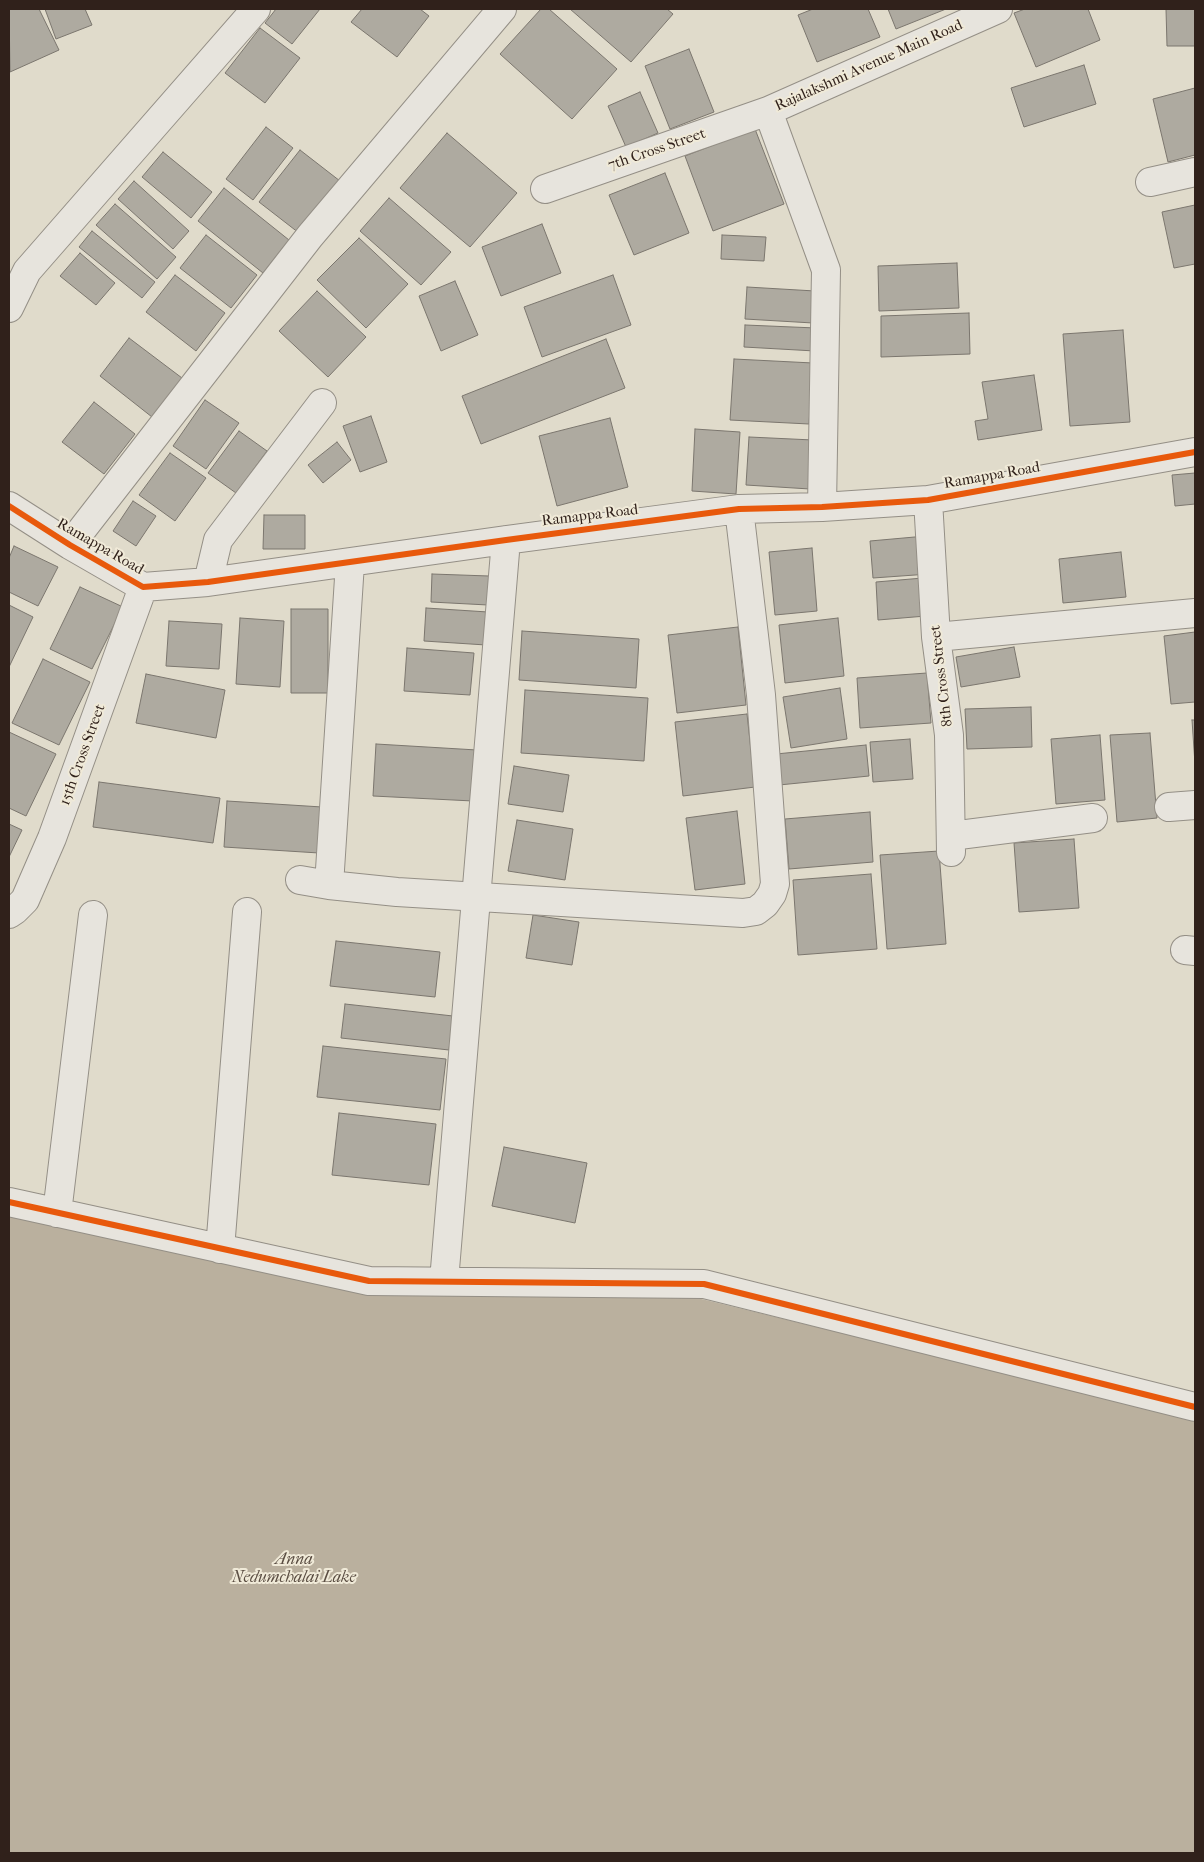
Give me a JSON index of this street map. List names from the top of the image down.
{
  "streets": {
    "street": [
      "Rajalakshmi Avenue Main Road",
      "7th Cross Street",
      "Ramappa Road",
      "8th Cross Street",
      "15th Cross Street"
    ]
  },
  "crossings": [
    ["Rajalakshmi Avenue Main Road", "7th Cross Street"],
    ["Ramappa Road", "8th Cross Street"],
    ["Ramappa Road", "15th Cross Street"]
  ],
  "water": ["Anna Nedumchalai Lake"]
}
